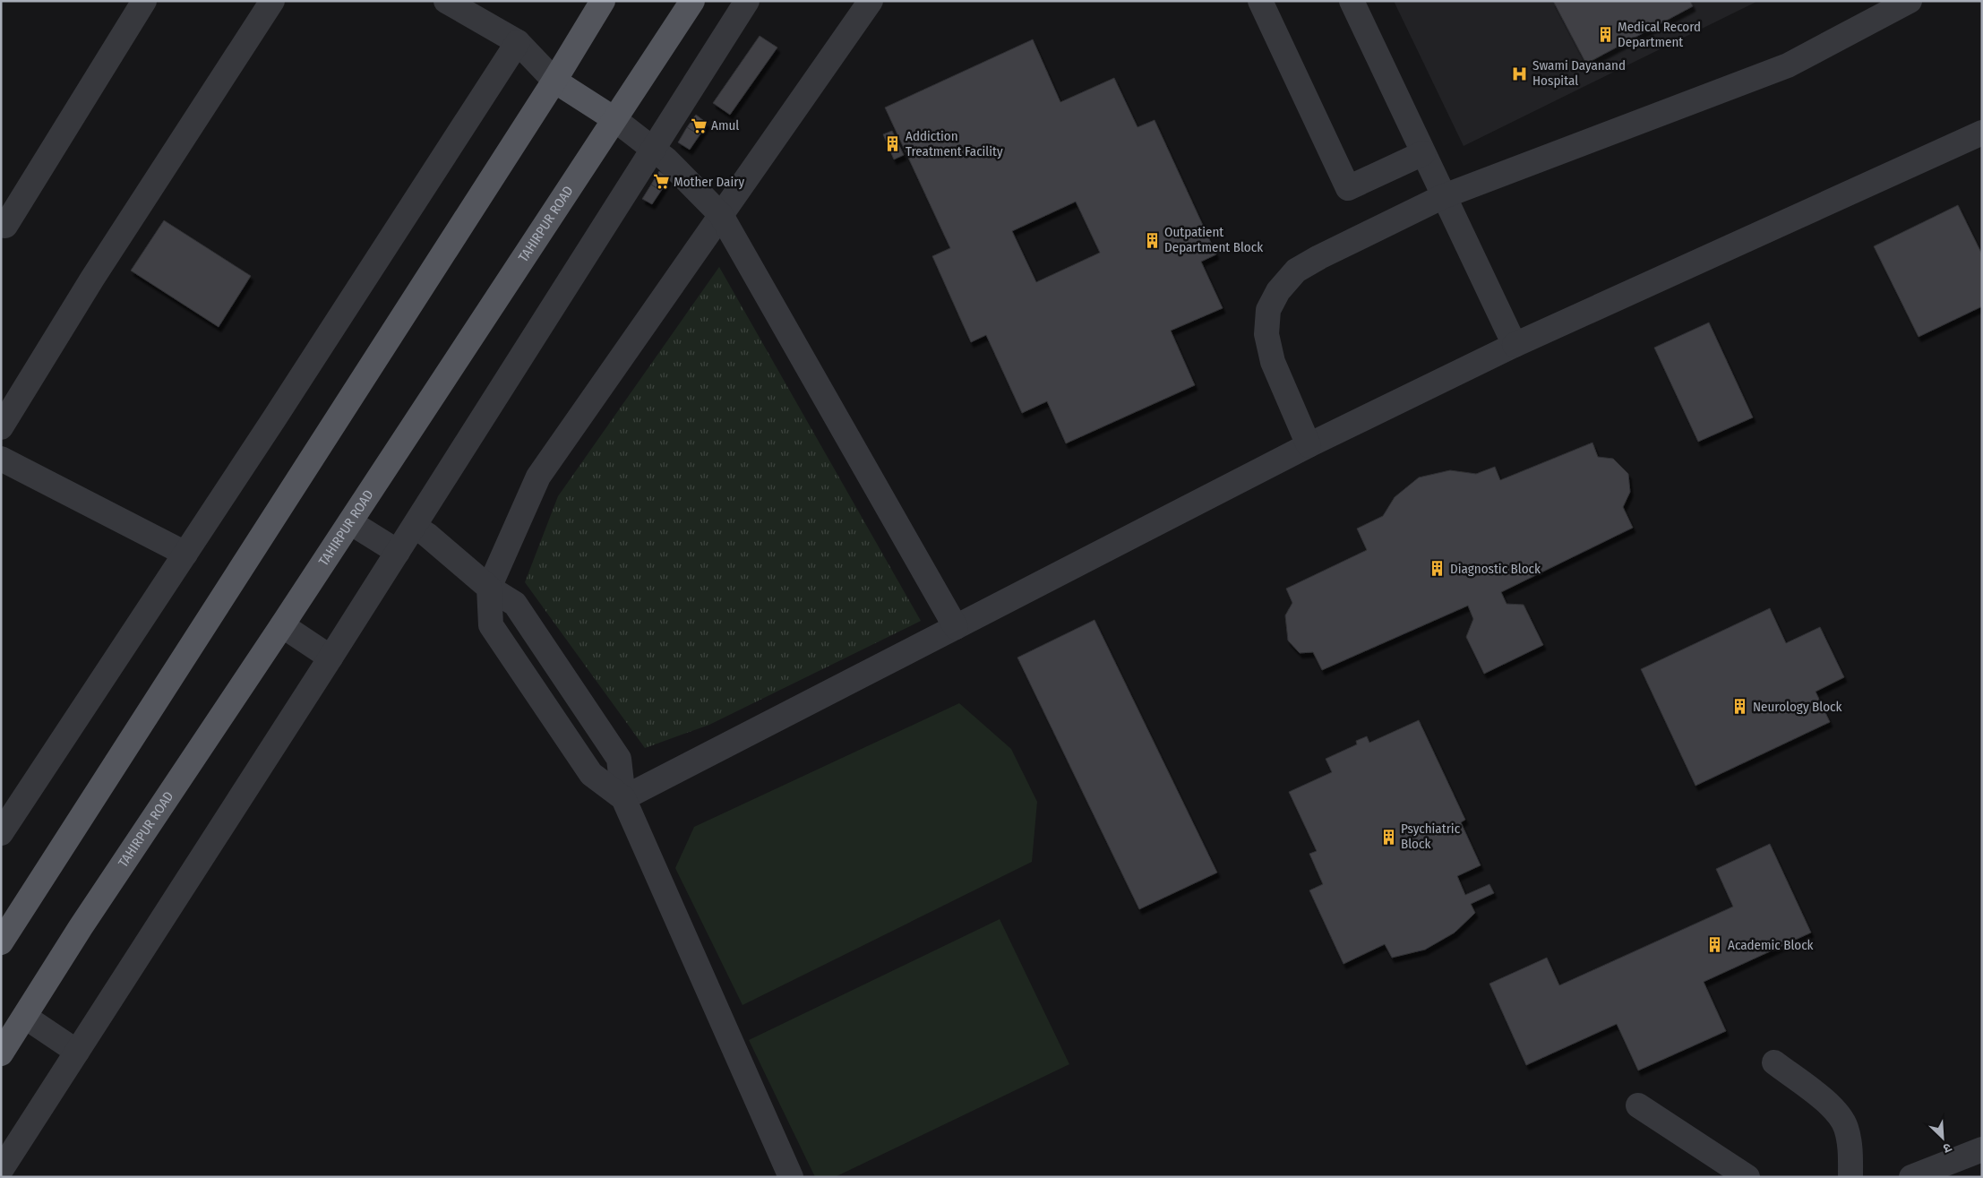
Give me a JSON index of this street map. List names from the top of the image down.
{
  "streets": {
    "main road": ["TAHIRPUR ROAD"]
  },
  "places": {
    "building": [
      "Medical Record Department",
      "Addiction Treatment Facility",
      "Outpatient Department Block",
      "Diagnostic Block",
      "Neurology Block",
      "Psychiatric Block",
      "Academic Block"
    ],
    "hospital": ["Swami Dayanand Hospital"],
    "supermarket": ["Amul", "Mother Dairy"]
  },
  "north": "bottom right"
}
